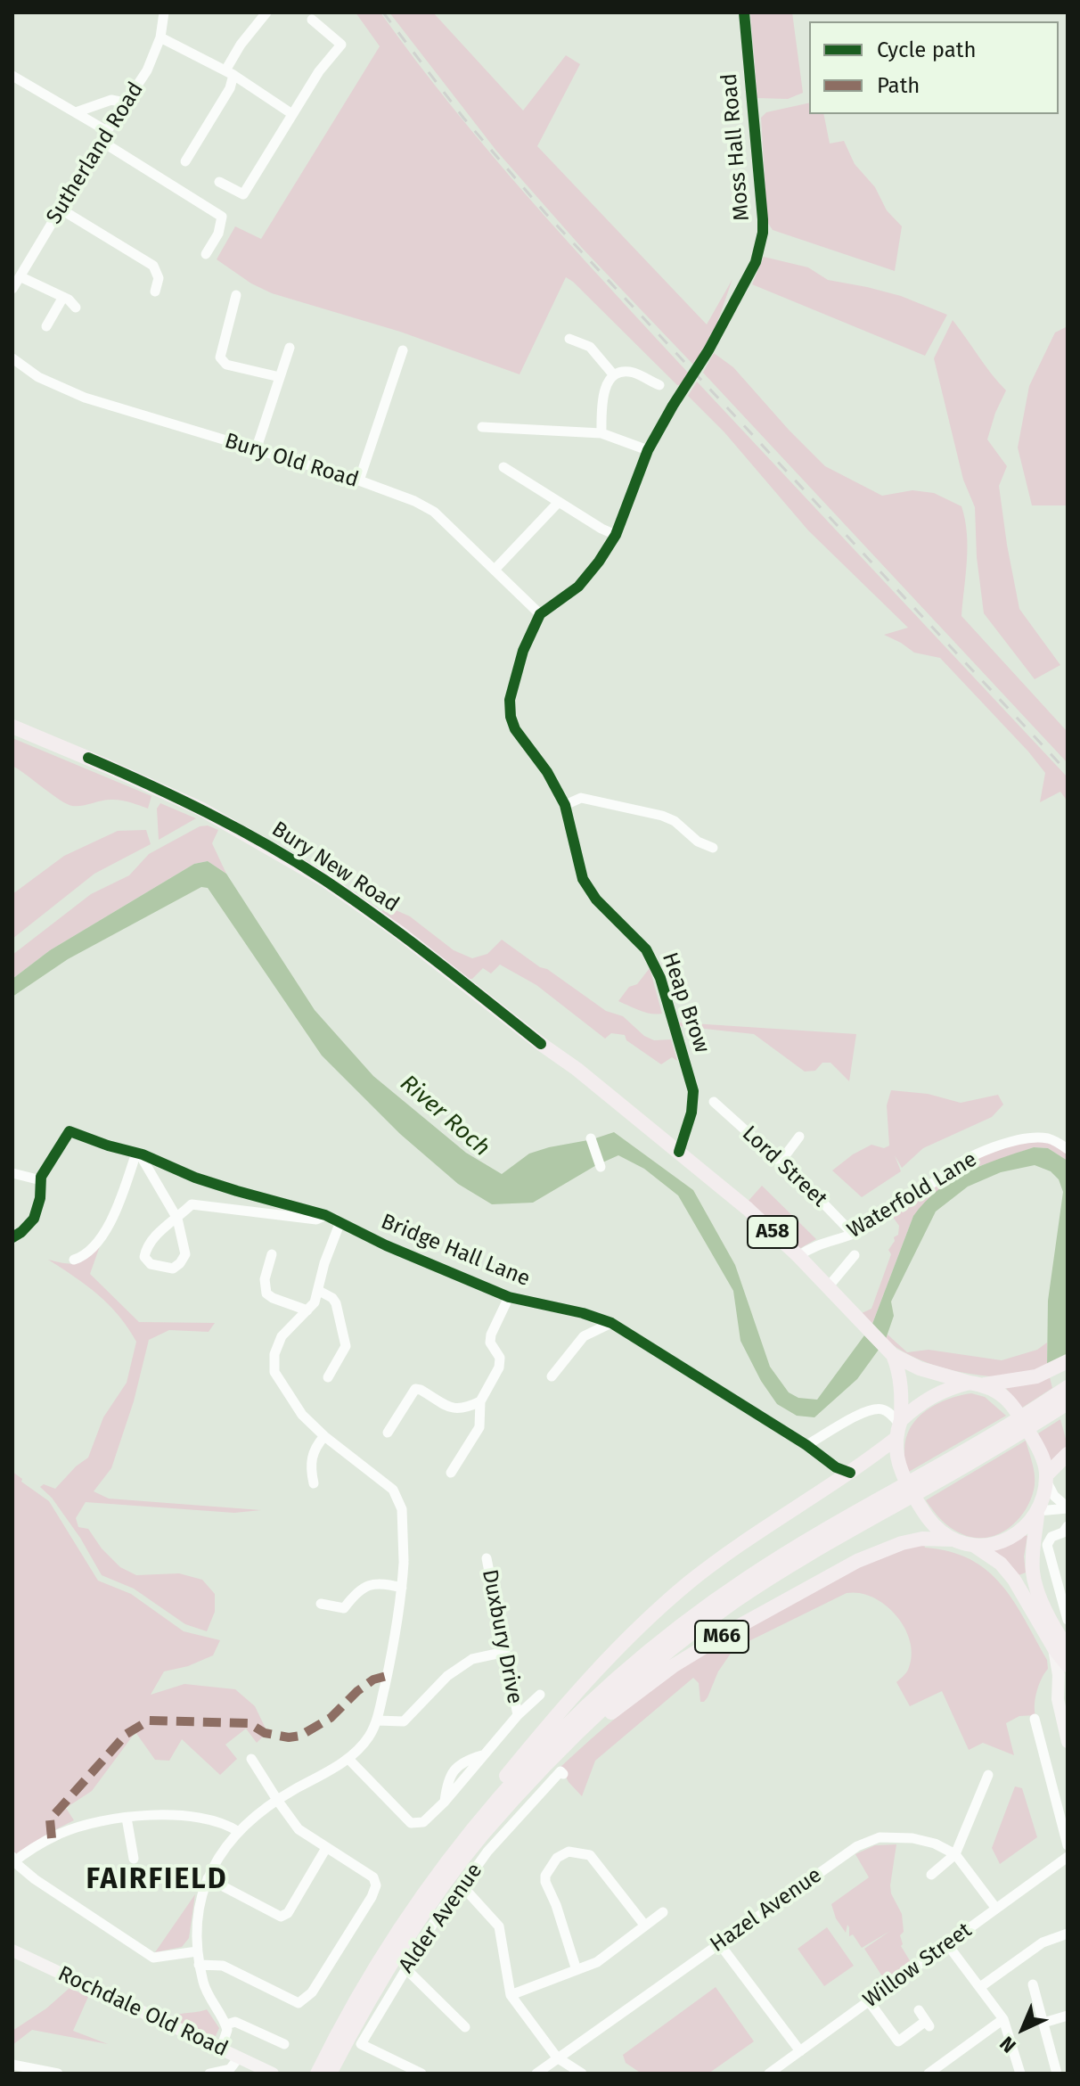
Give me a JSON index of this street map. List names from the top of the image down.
{
  "streets": {
    "highway": ["Bury New Road", "A58", "M66"],
    "main road": ["Rochdale Old Road"],
    "street": [
      "Moss Hall Road",
      "Sutherland Road",
      "Bury Old Road",
      "Heap Brow",
      "Lord Street",
      "Waterfold Lane",
      "Bridge Hall Lane",
      "Duxbury Drive",
      "Hazel Avenue",
      "Alder Avenue",
      "Willow Street"
    ]
  },
  "crossings": [
    ["Moss Hall Road", "Bury Old Road"],
    ["Moss Hall Road", "Heap Brow"],
    ["Bury Old Road", "Heap Brow"],
    ["Bury New Road", "Heap Brow"],
    ["Bury New Road", "Waterfold Lane"],
    ["Bury New Road", "A58"],
    ["Bury New Road", "M66"],
    ["Lord Street", "Waterfold Lane"],
    ["A58", "M66"],
    ["Bridge Hall Lane", "M66"]
  ],
  "districts": ["FAIRFIELD"],
  "water": ["River Roch"],
  "legend": ["Cycle path", "Path"],
  "north": "bottom left"
}
